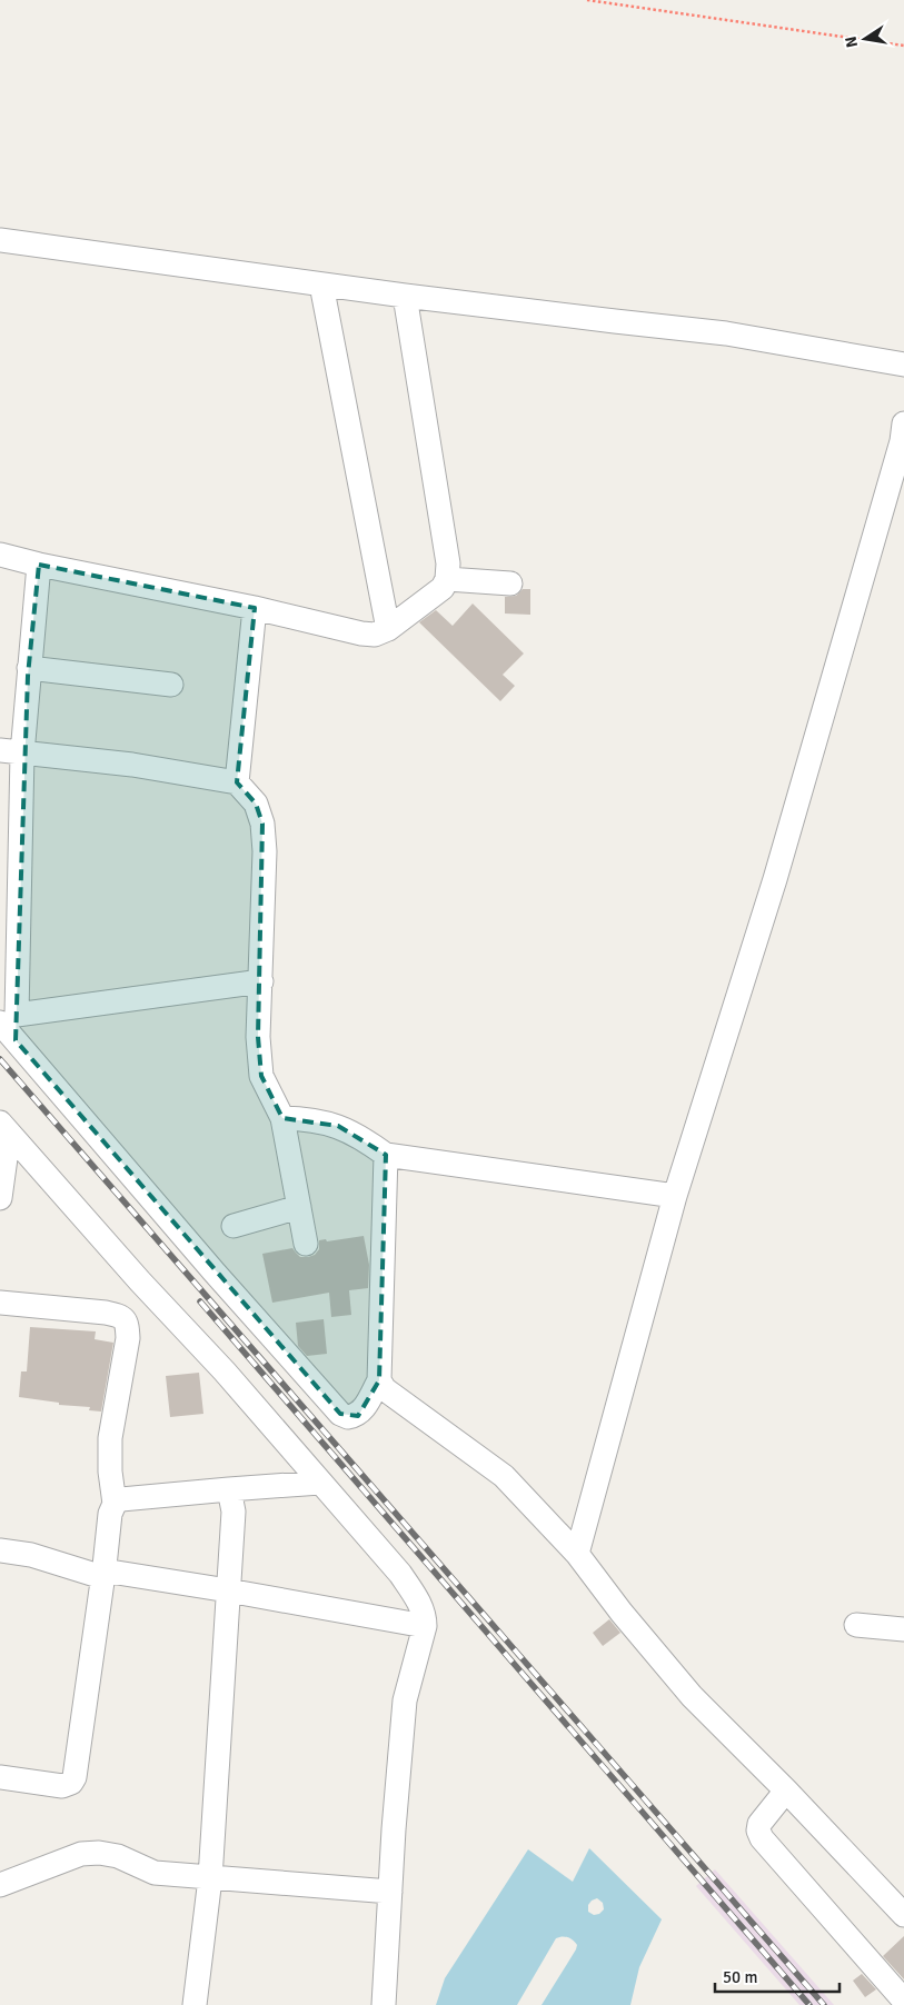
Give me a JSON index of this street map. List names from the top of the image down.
{
  "scale_bar": "50 m",
  "north": "left"
}
